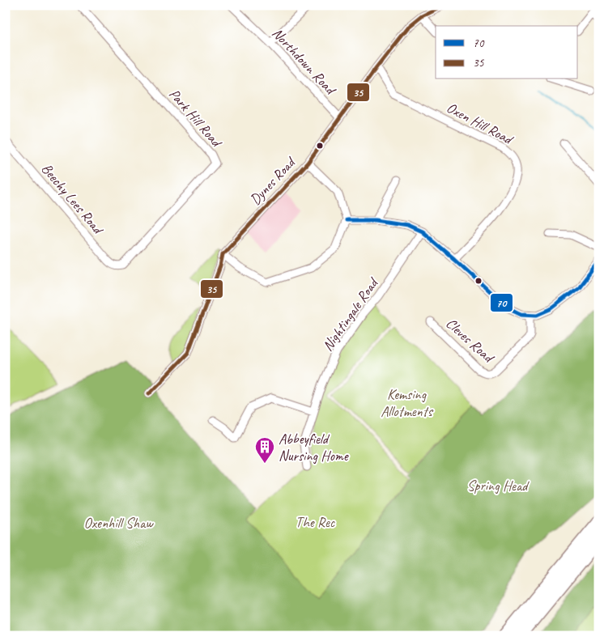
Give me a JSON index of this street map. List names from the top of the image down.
{
  "streets": {
    "street": [
      "Northdown Road",
      "Park Hill Road",
      "Oxen Hill Road",
      "Dynes Road",
      "Beechy Lees Road",
      "Nightingale Road",
      "Cleves Road"
    ]
  },
  "crossings": [
    ["Northdown Road", "Dynes Road"],
    ["Park Hill Road", "Beechy Lees Road"],
    ["Oxen Hill Road", "Dynes Road"]
  ],
  "parks": [
    "Kemsing Allotments",
    "Spring Head",
    "The Rec",
    "Oxenhill Shaw"
  ],
  "places": {
    "building": ["Abbeyfield Nursing Home"]
  },
  "lines": ["transit line 35", "transit line 70"],
  "legend": ["70", "35"]
}
